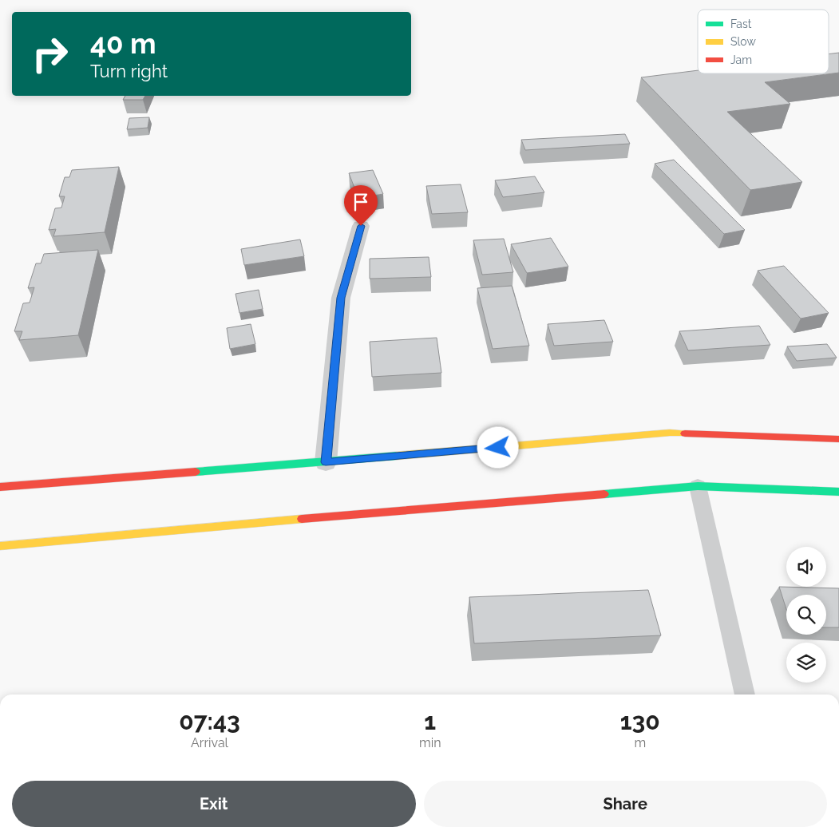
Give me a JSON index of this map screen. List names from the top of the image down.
{
  "legend": ["Fast", "Slow", "Jam"],
  "page": {
    "turn": ["40 m", "Turn right"],
    "eta": [
      "07:43",
      "Arrival",
      "1",
      "min",
      "130",
      "m"
    ],
    "buttons": ["Exit", "Share"]
  }
}
